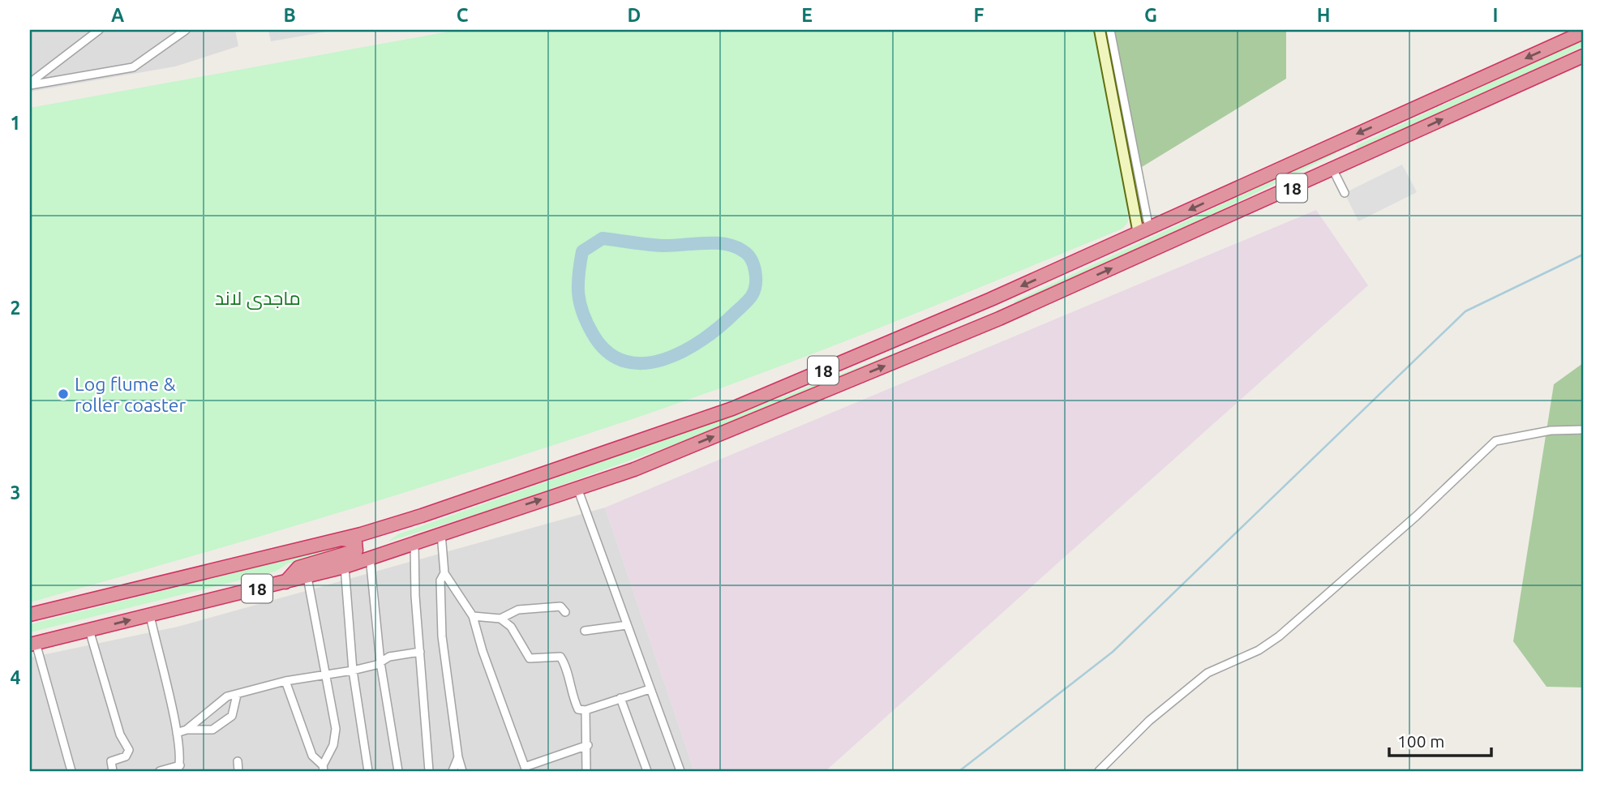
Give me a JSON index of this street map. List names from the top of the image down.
{
  "streets": {
    "highway": ["18"]
  },
  "parks": ["ماجدی لاند"],
  "places": ["Log flume & roller coaster"],
  "scale_bar": "100 m",
  "grid": {
    "columns": [
      "A",
      "B",
      "C",
      "D",
      "E",
      "F",
      "G",
      "H",
      "I"
    ],
    "rows": [
      "1",
      "2",
      "3",
      "4"
    ]
  }
}
